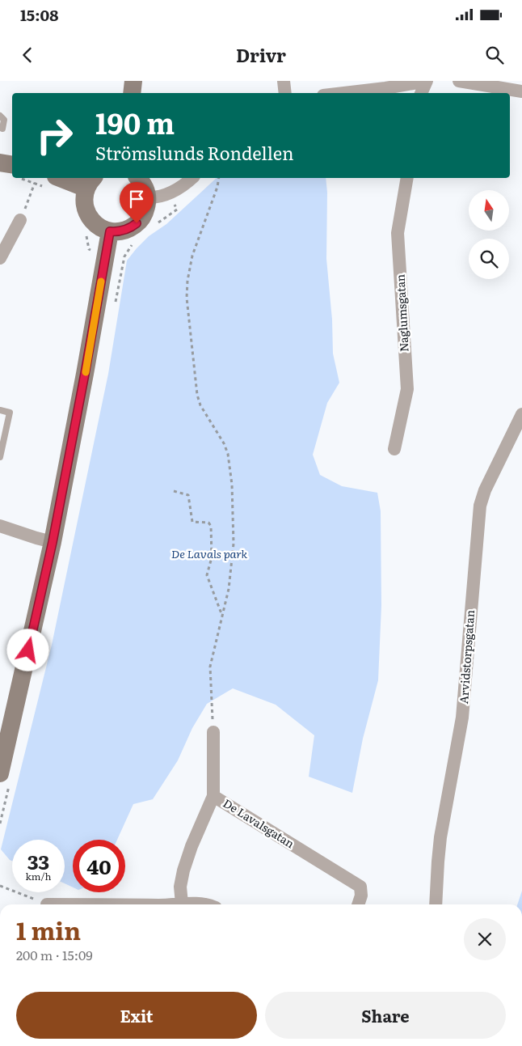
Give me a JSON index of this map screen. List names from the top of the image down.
{
  "streets": {
    "street": ["Naglumsgatan", "Arvidstorpsgatan", "De Lavalsgatan"]
  },
  "parks": ["De Lavals park"],
  "north": "top",
  "page": {
    "status": "15:08",
    "header": "Drivr",
    "turn": ["190 m", "Strömslunds Rondellen"],
    "speed": "33 km/h",
    "limit": "40",
    "heading": ["1 min", "200 m · 15:09"],
    "buttons": ["Exit", "Share"]
  }
}
